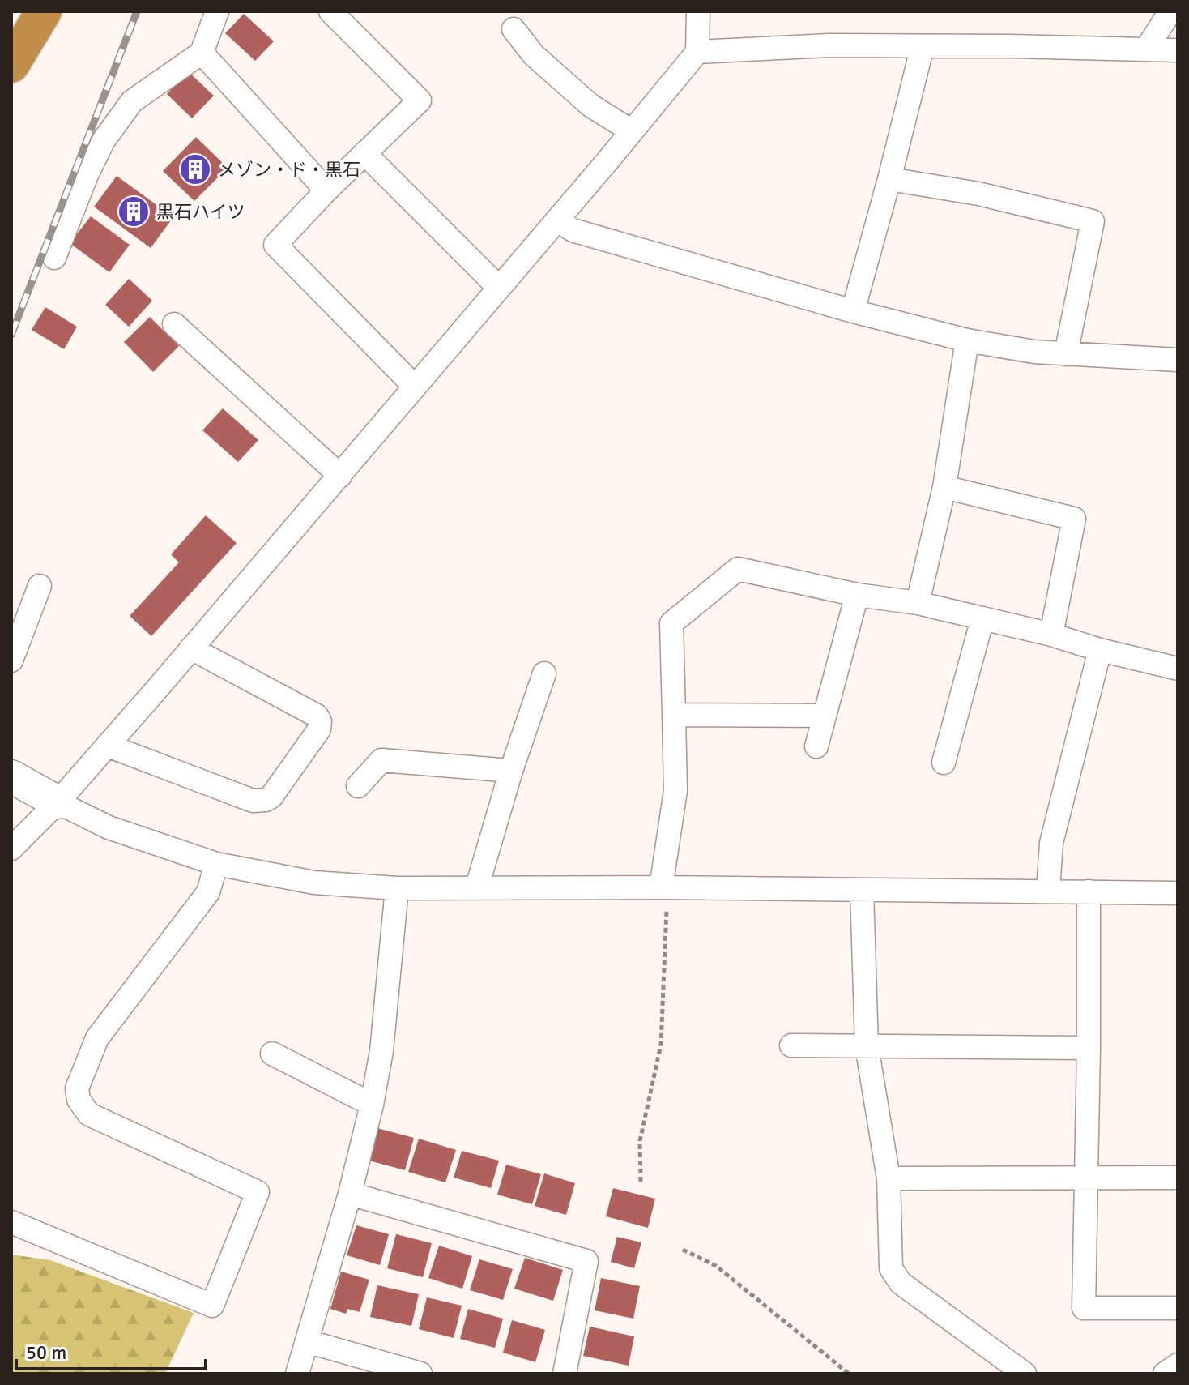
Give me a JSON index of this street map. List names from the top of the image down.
{
  "places": {
    "building": ["メゾン・ド・黒石", "黒石ハイツ"]
  },
  "scale_bar": "50 m"
}
